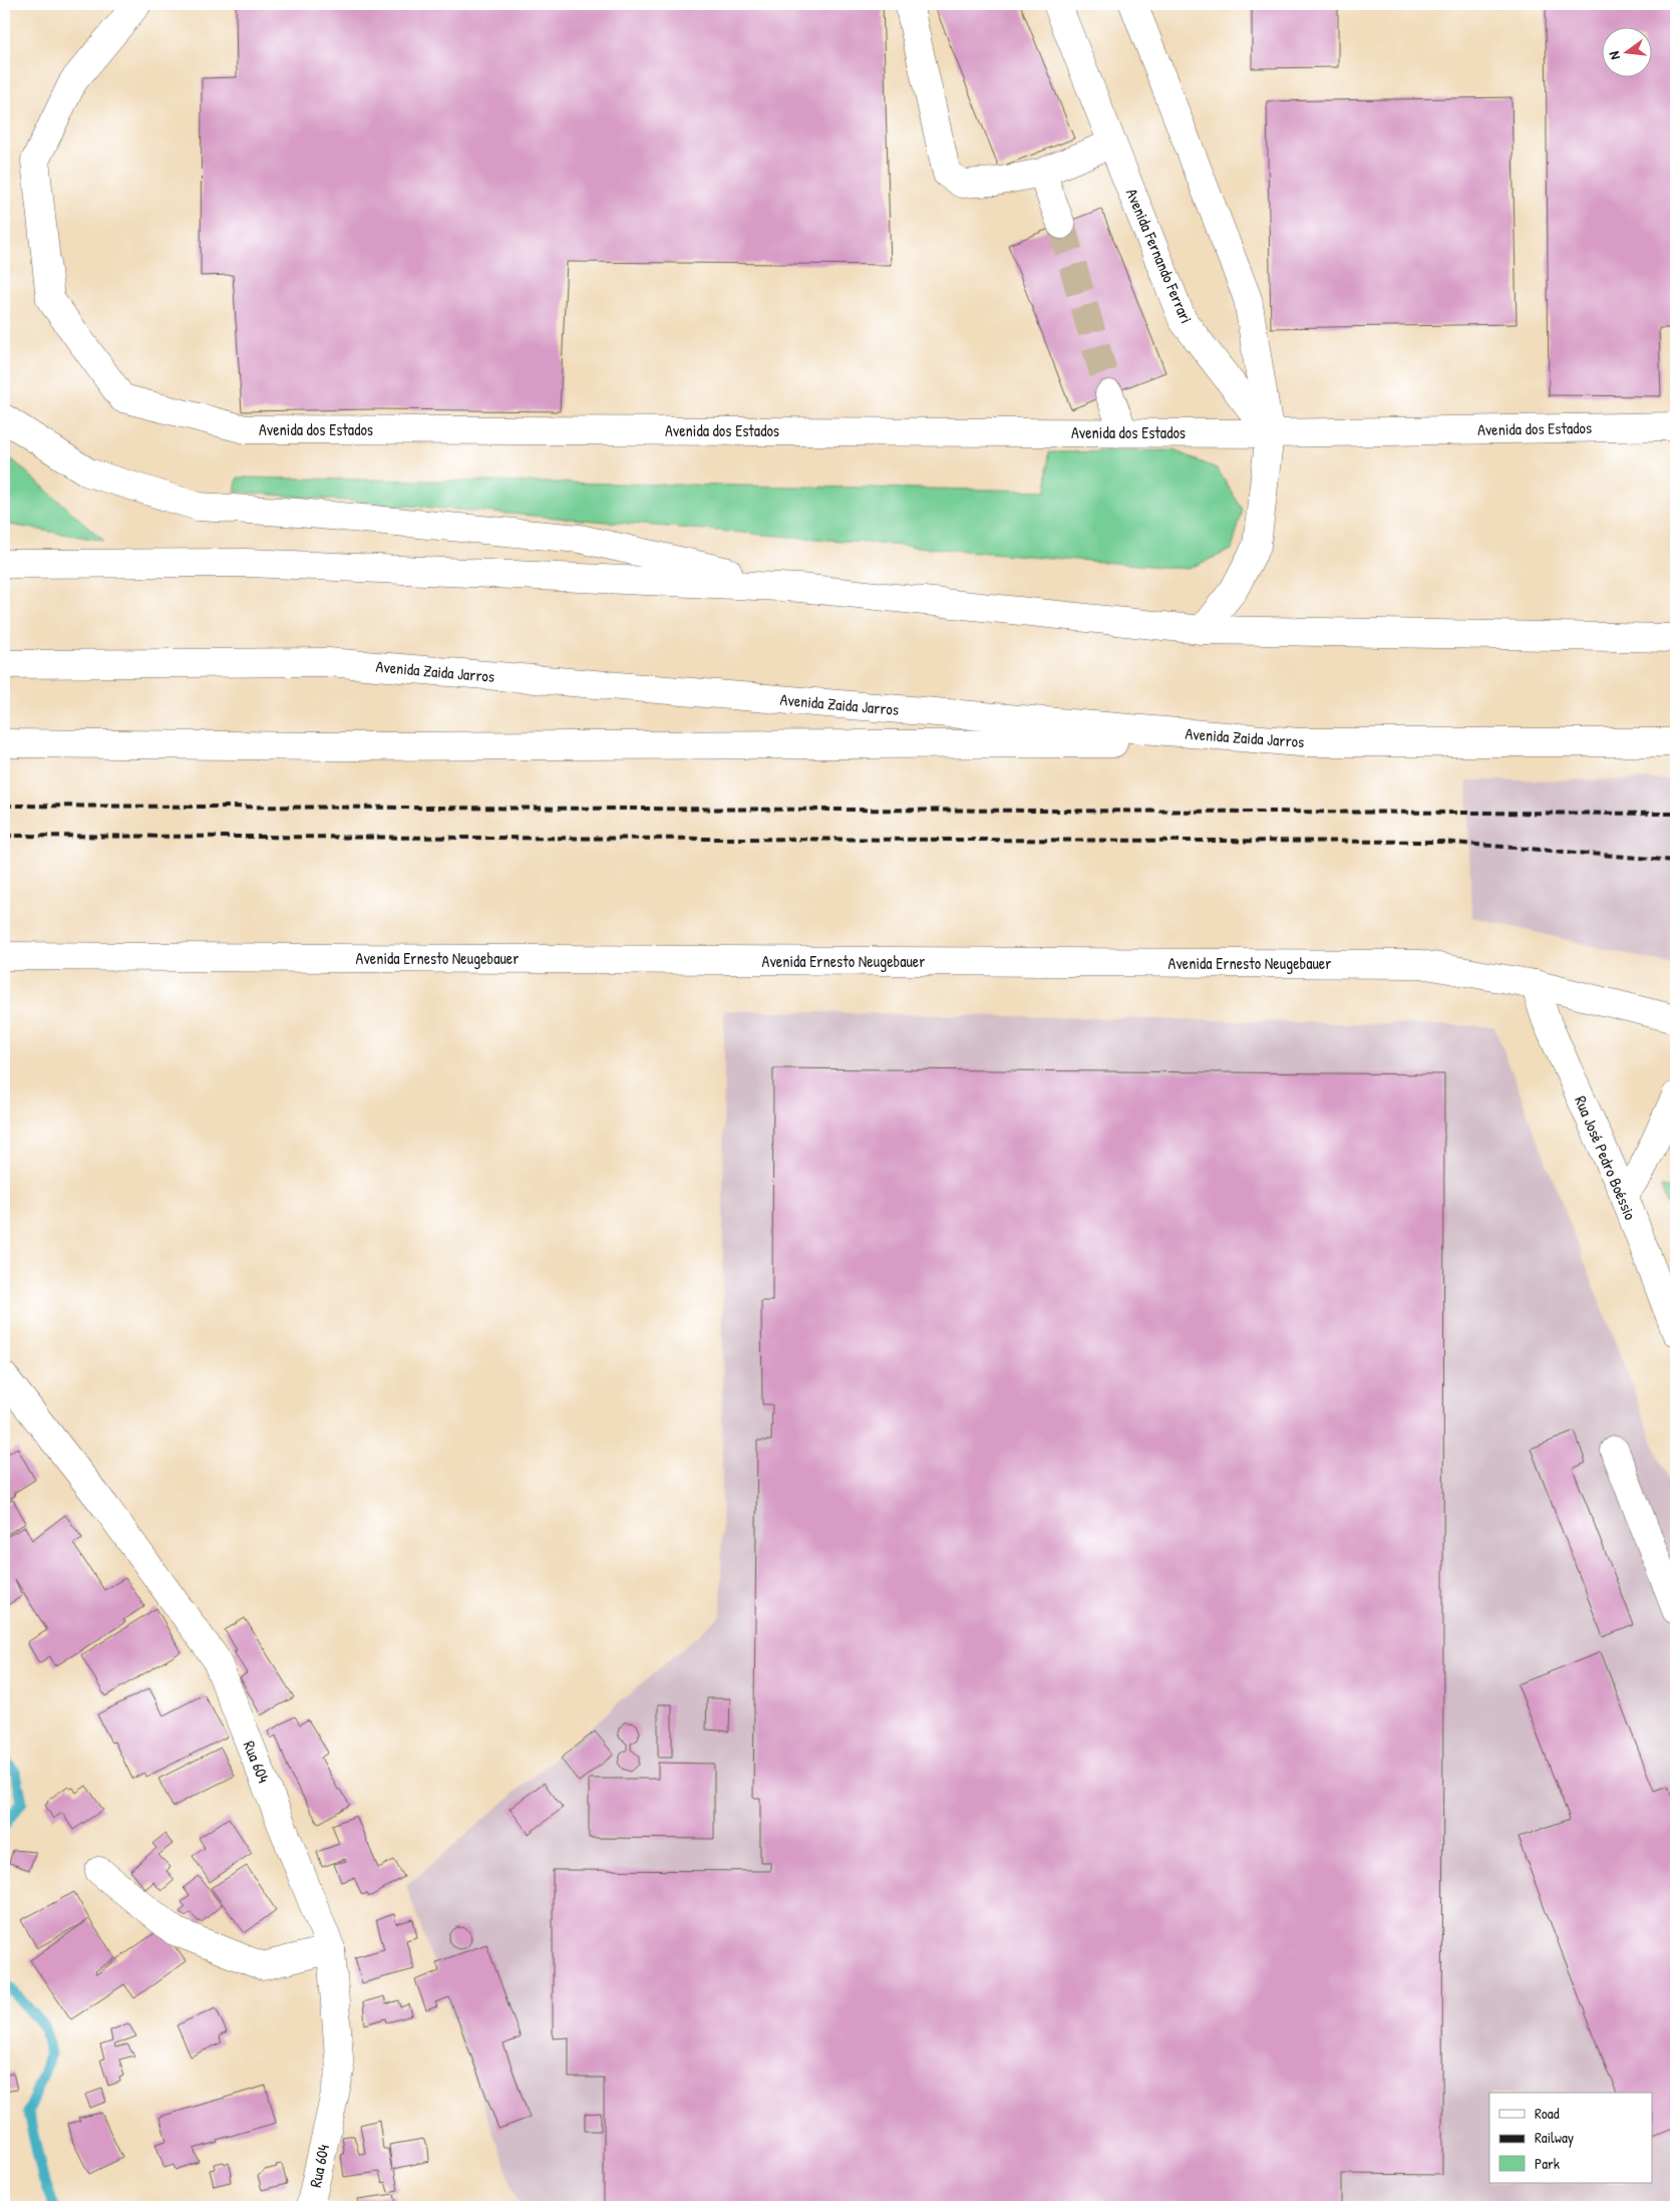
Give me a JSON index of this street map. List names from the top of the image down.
{
  "streets": {
    "main road": [
      "Avenida Fernando Ferrari",
      "Avenida dos Estados",
      "Avenida Zaida Jarros",
      "Avenida Ernesto Neugebauer",
      "Rua José Pedro Boéssio",
      "Rua 604"
    ]
  },
  "crossings": [
    ["Avenida Fernando Ferrari", "Avenida dos Estados"],
    ["Avenida Ernesto Neugebauer", "Rua José Pedro Boéssio"]
  ],
  "legend": ["Road", "Railway", "Park"],
  "north": "left"
}
